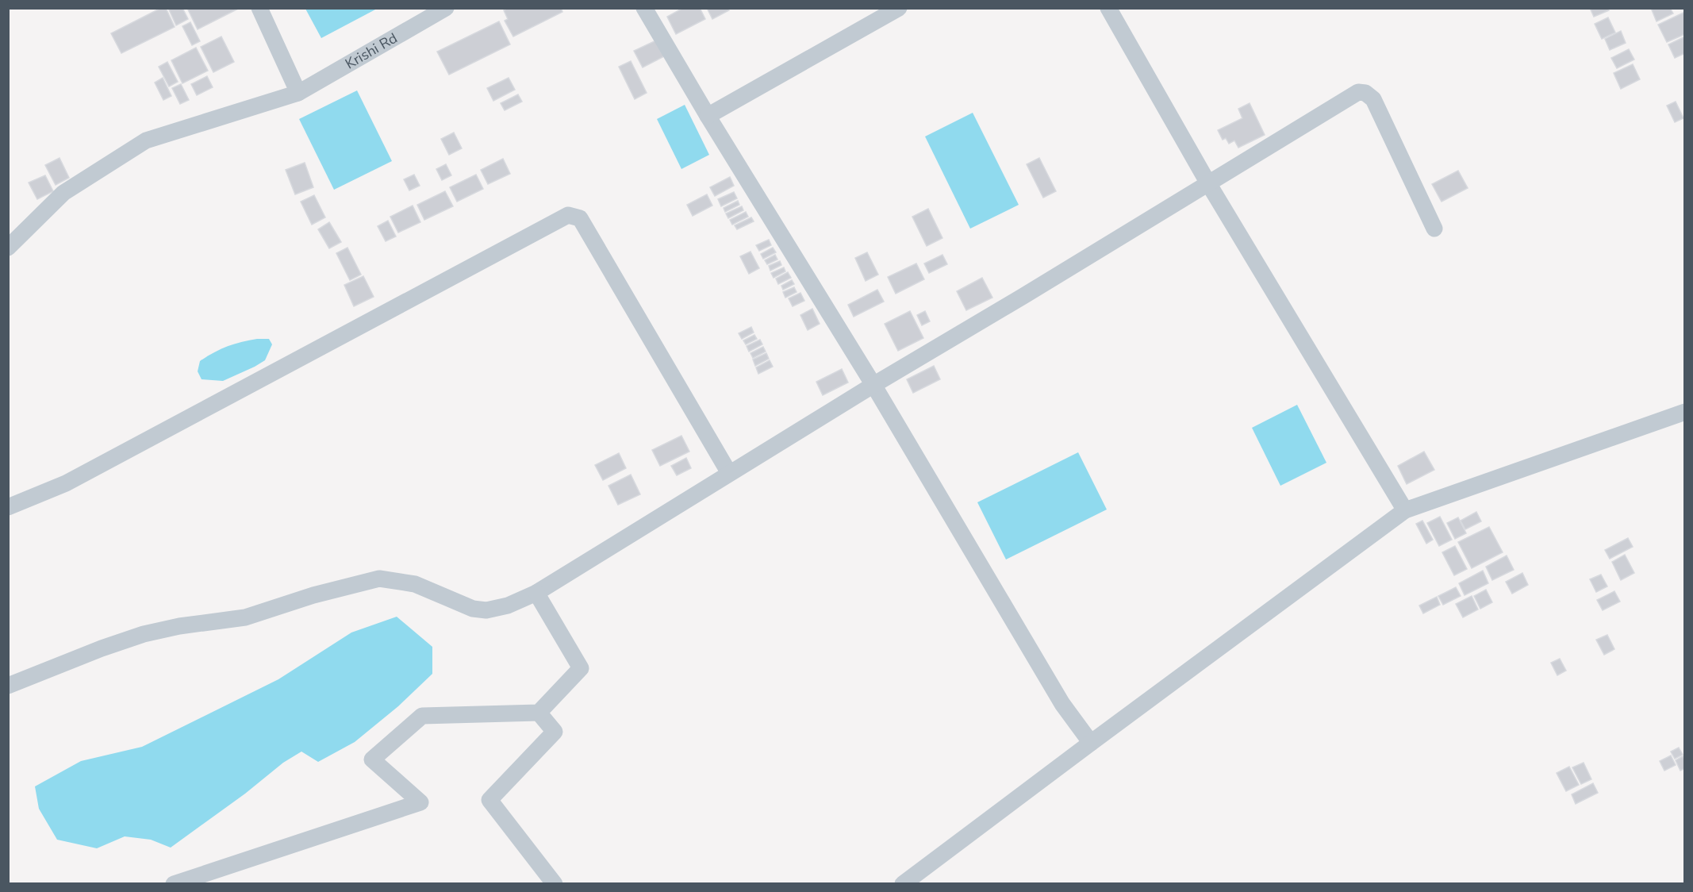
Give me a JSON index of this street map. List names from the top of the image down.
{
  "streets": {
    "street": ["Krishi Rd"]
  }
}
